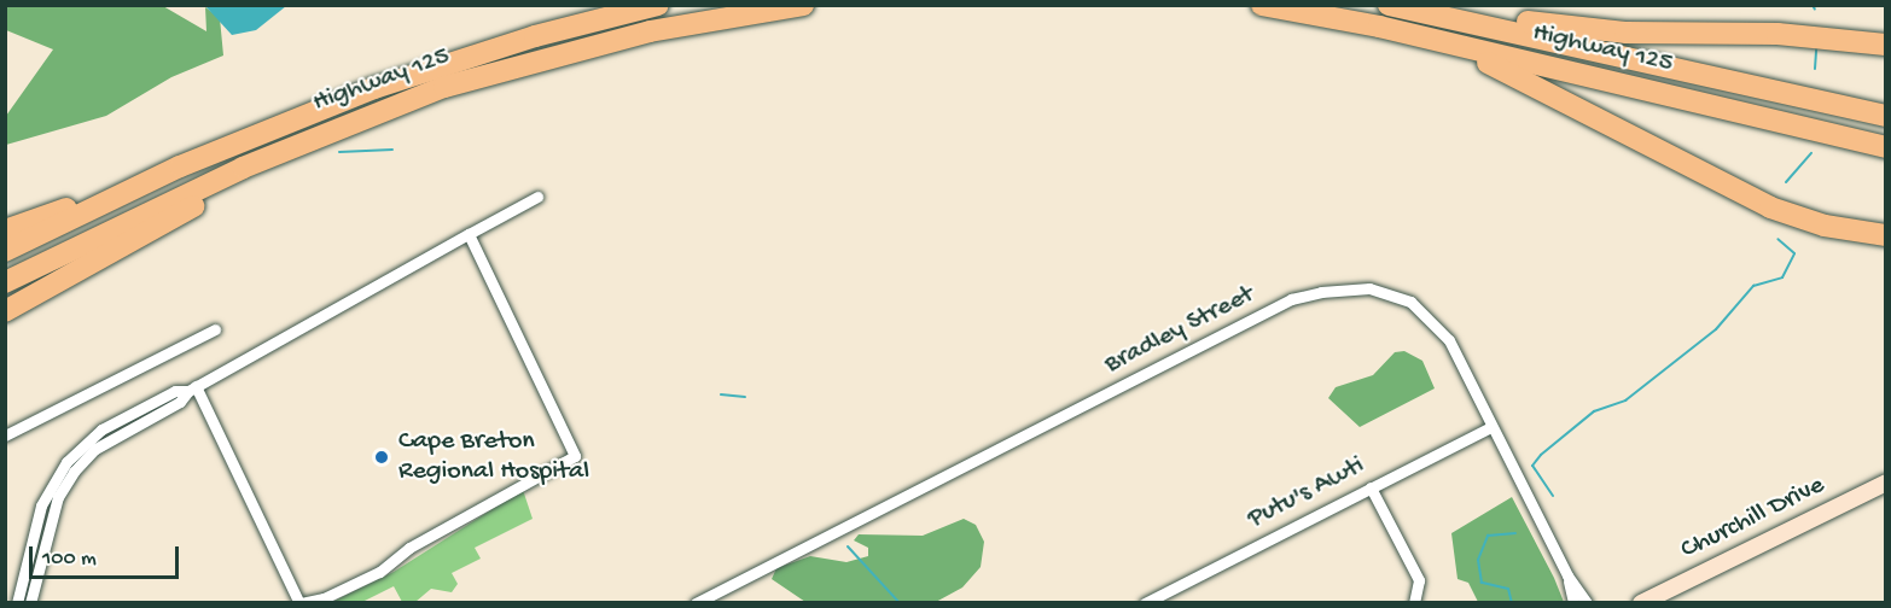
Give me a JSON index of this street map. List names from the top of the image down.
{
  "streets": {
    "highway": ["Highway 125"],
    "main road": ["Churchill Drive"],
    "street": ["Bradley Street", "Putu's Awti"]
  },
  "crossings": [
    ["Bradley Street", "Putu's Awti"]
  ],
  "places": ["Cape Breton Regional Hospital"],
  "scale_bar": "100 m"
}
